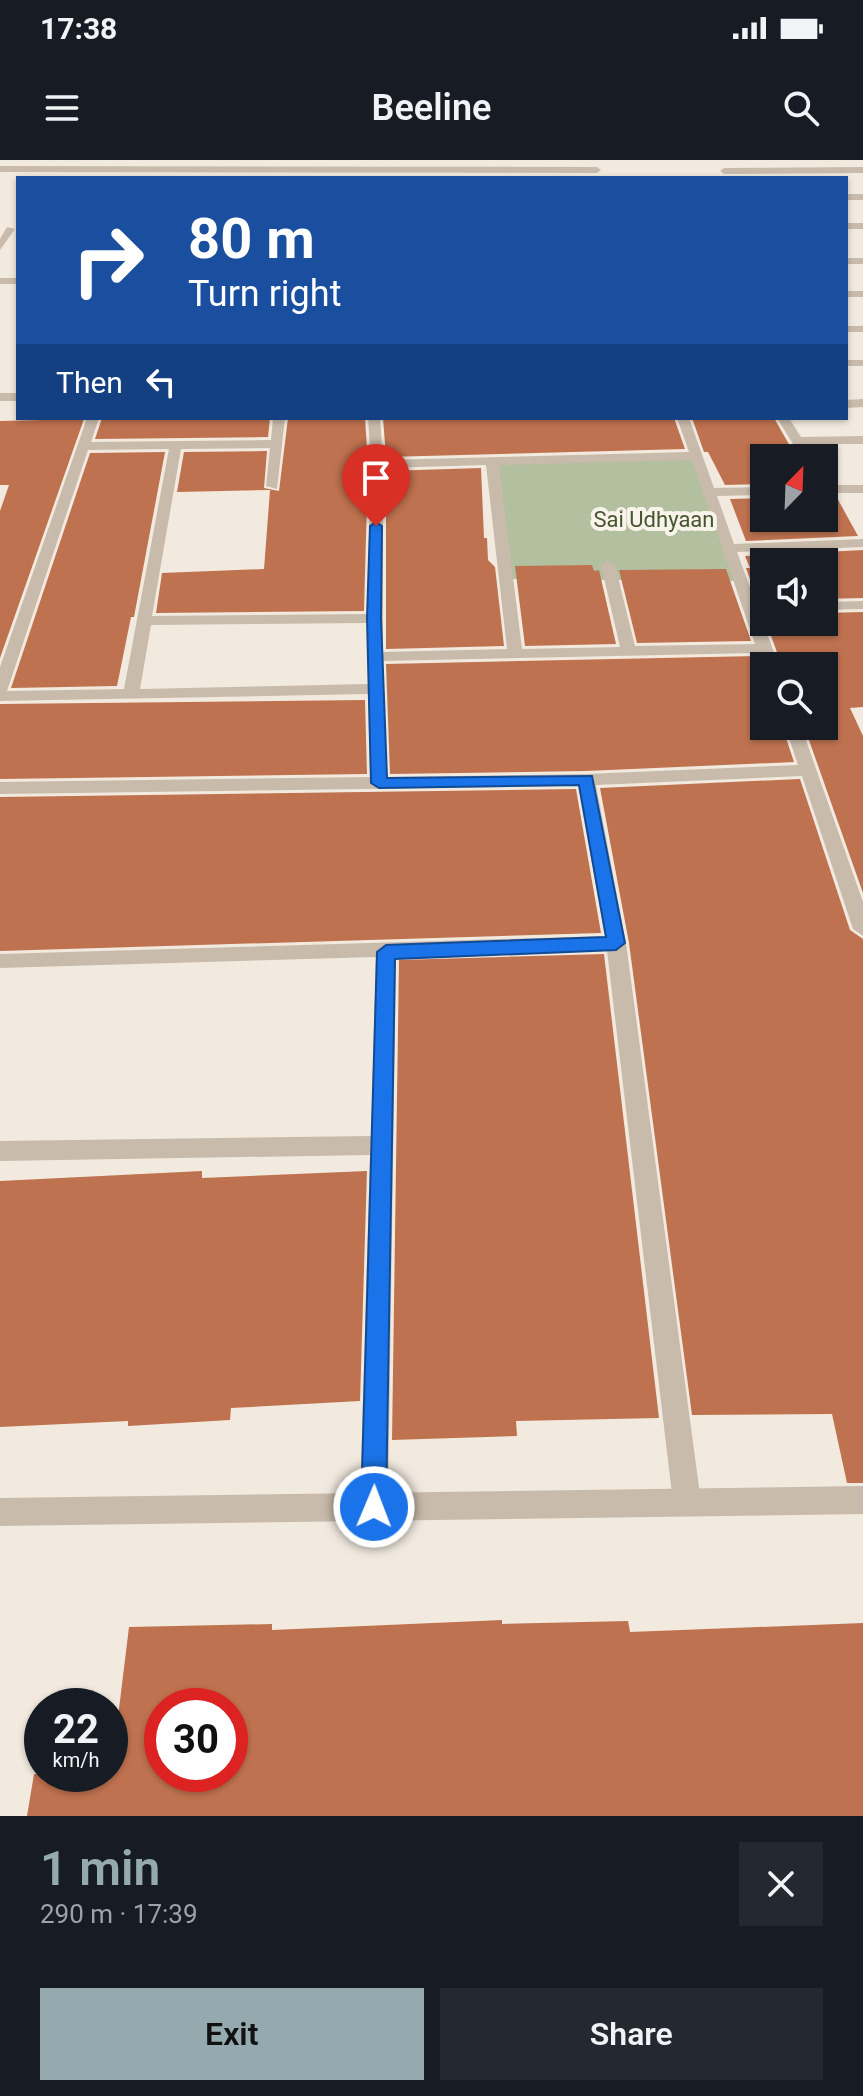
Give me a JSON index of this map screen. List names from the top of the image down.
{
  "parks": ["Sai Udhyaan"],
  "north": "top right",
  "page": {
    "status": "17:38",
    "header": "Beeline",
    "turn": ["80 m", "Turn right"],
    "then": "Then",
    "speed": "22 km/h",
    "limit": "30",
    "heading": ["1 min", "290 m · 17:39"],
    "buttons": ["Exit", "Share"]
  }
}
